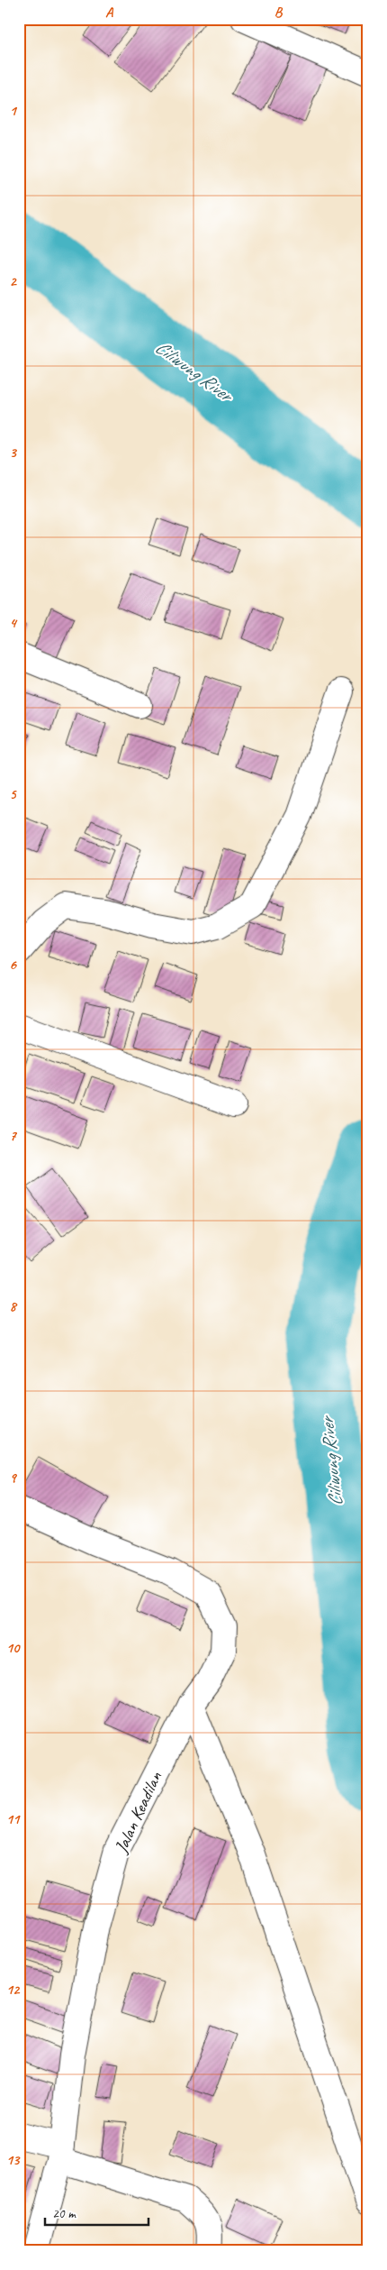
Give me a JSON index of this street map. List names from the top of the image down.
{
  "streets": {
    "street": ["Jalan Keadilan"]
  },
  "water": ["Ciliwung River"],
  "scale_bar": "20 m",
  "grid": {
    "columns": ["A", "B"],
    "rows": [
      "1",
      "2",
      "3",
      "4",
      "5",
      "6",
      "7",
      "8",
      "9",
      "10",
      "11",
      "12",
      "13"
    ]
  }
}
